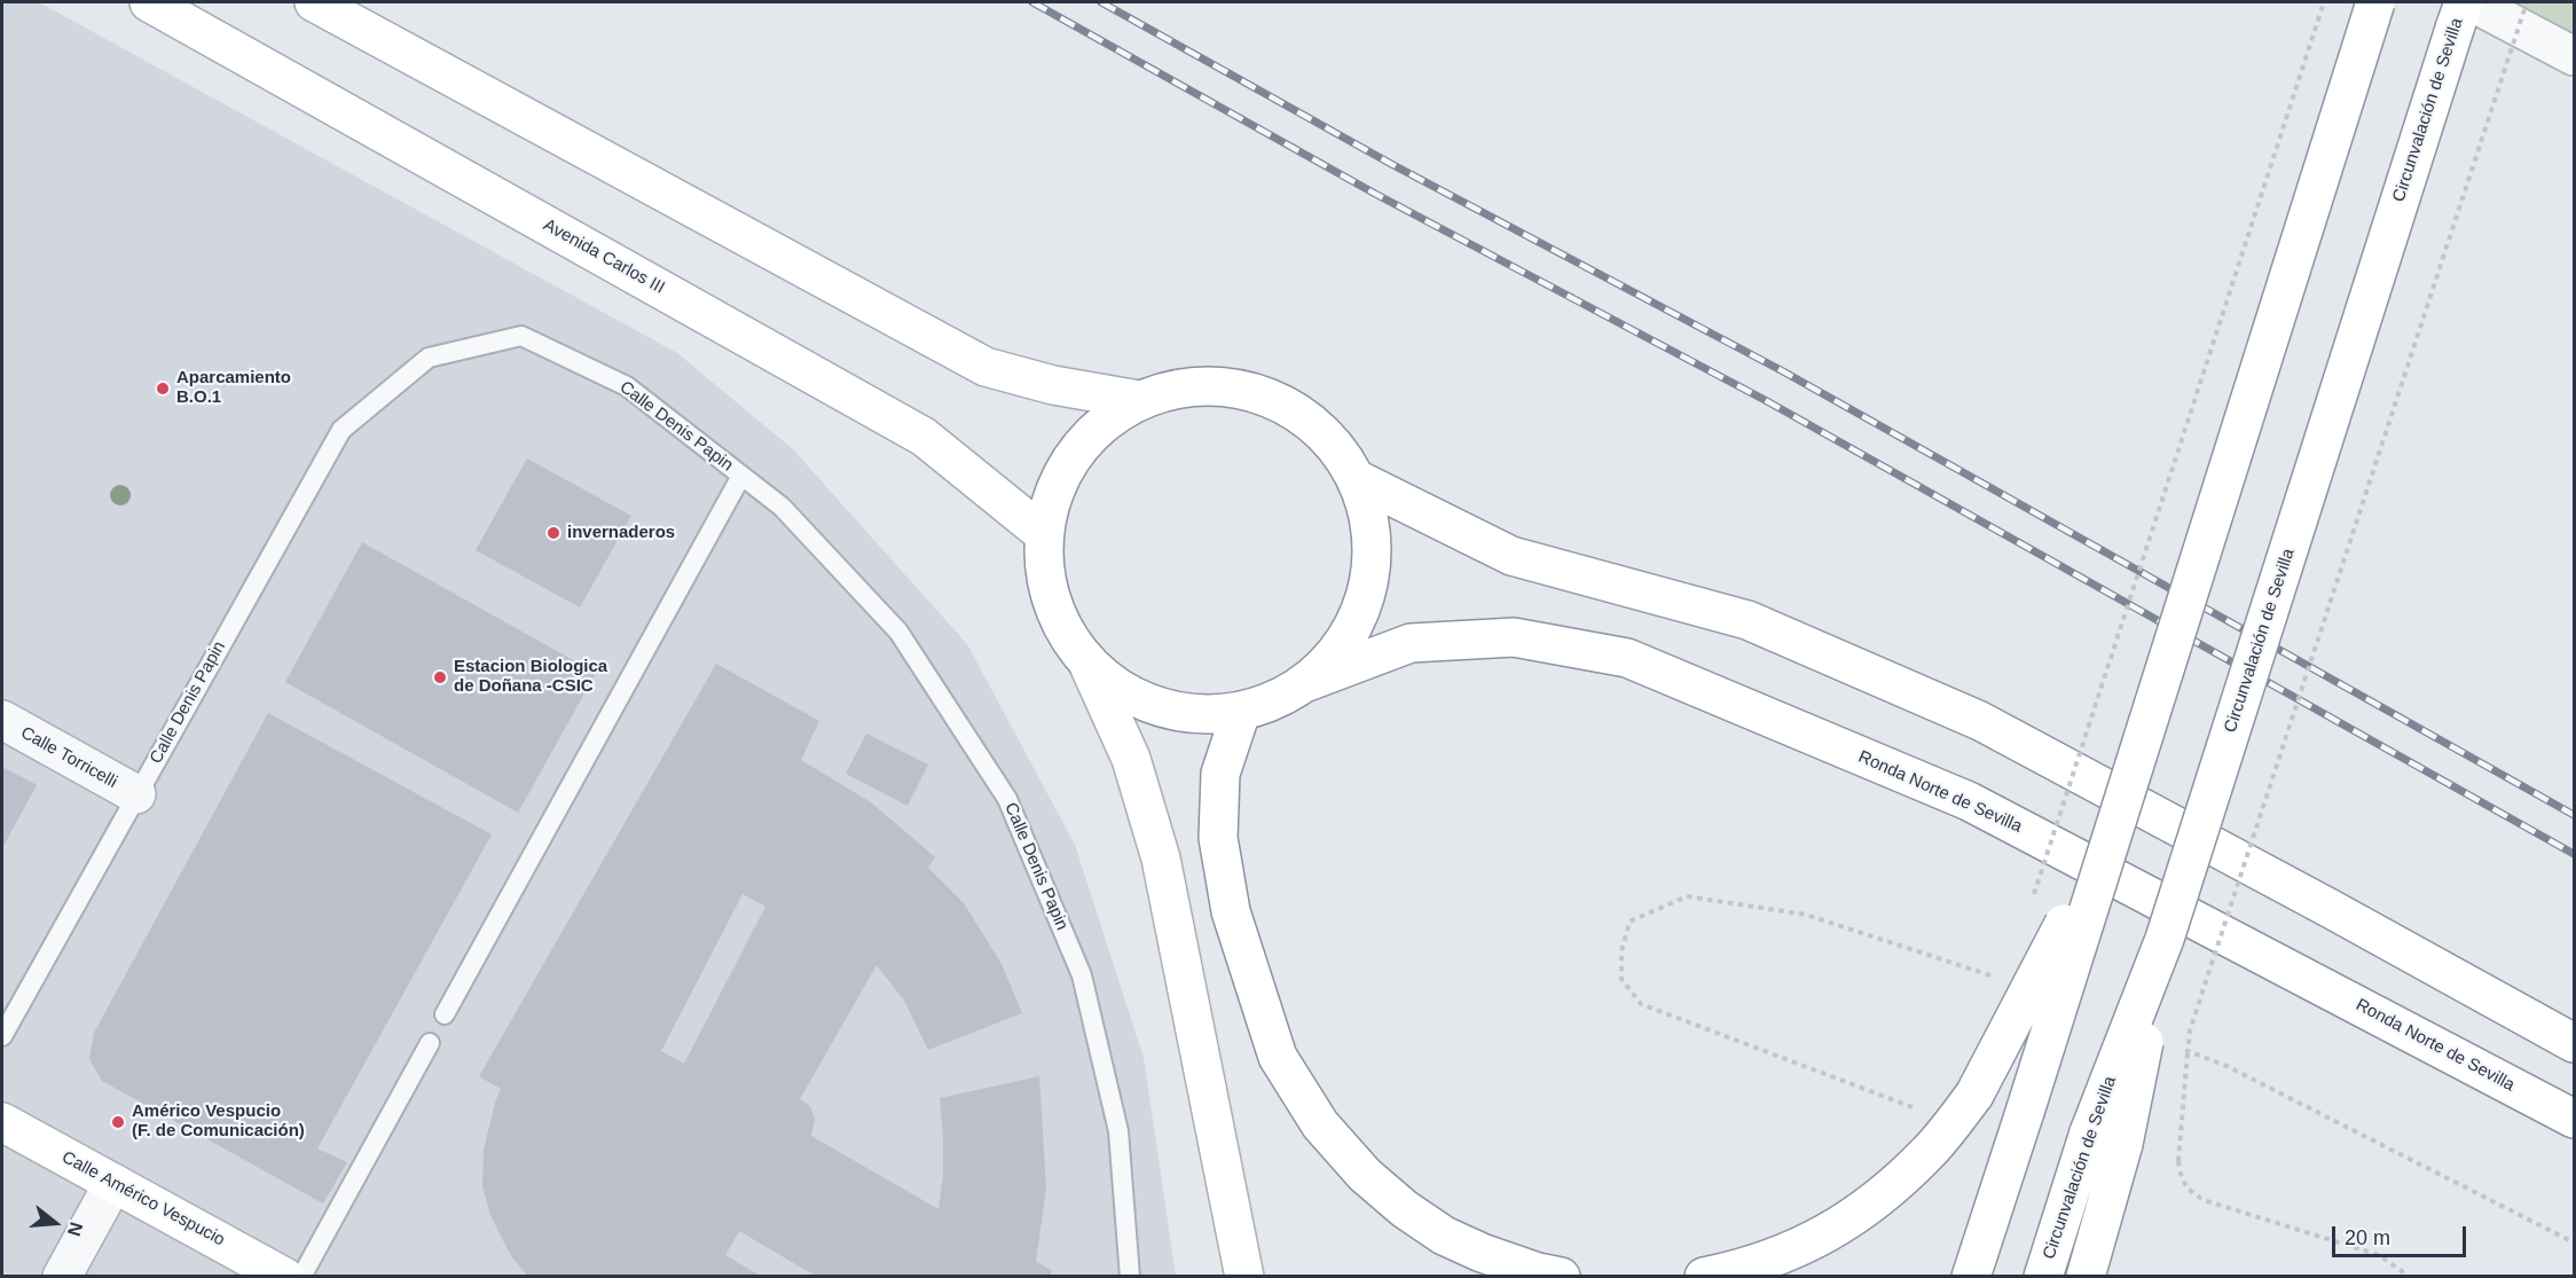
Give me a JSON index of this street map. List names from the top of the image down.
{
  "streets": {
    "main road": [
      "Circunvalación de Sevilla",
      "Avenida Carlos III",
      "Ronda Norte de Sevilla",
      "Calle Américo Vespucio"
    ],
    "street": ["Calle Torricelli"],
    "lane": ["Calle Denis Papin"]
  },
  "crossings": [
    ["Avenida Carlos III", "Ronda Norte de Sevilla"],
    ["Calle Denis Papin", "Calle Torricelli"]
  ],
  "places": [
    "Aparcamiento B.O.1",
    "invernaderos",
    "Estacion Biologica de Doñana -CSIC",
    "Américo Vespucio (F. de Comunicación)"
  ],
  "scale_bar": "20 m",
  "north": "right"
}
